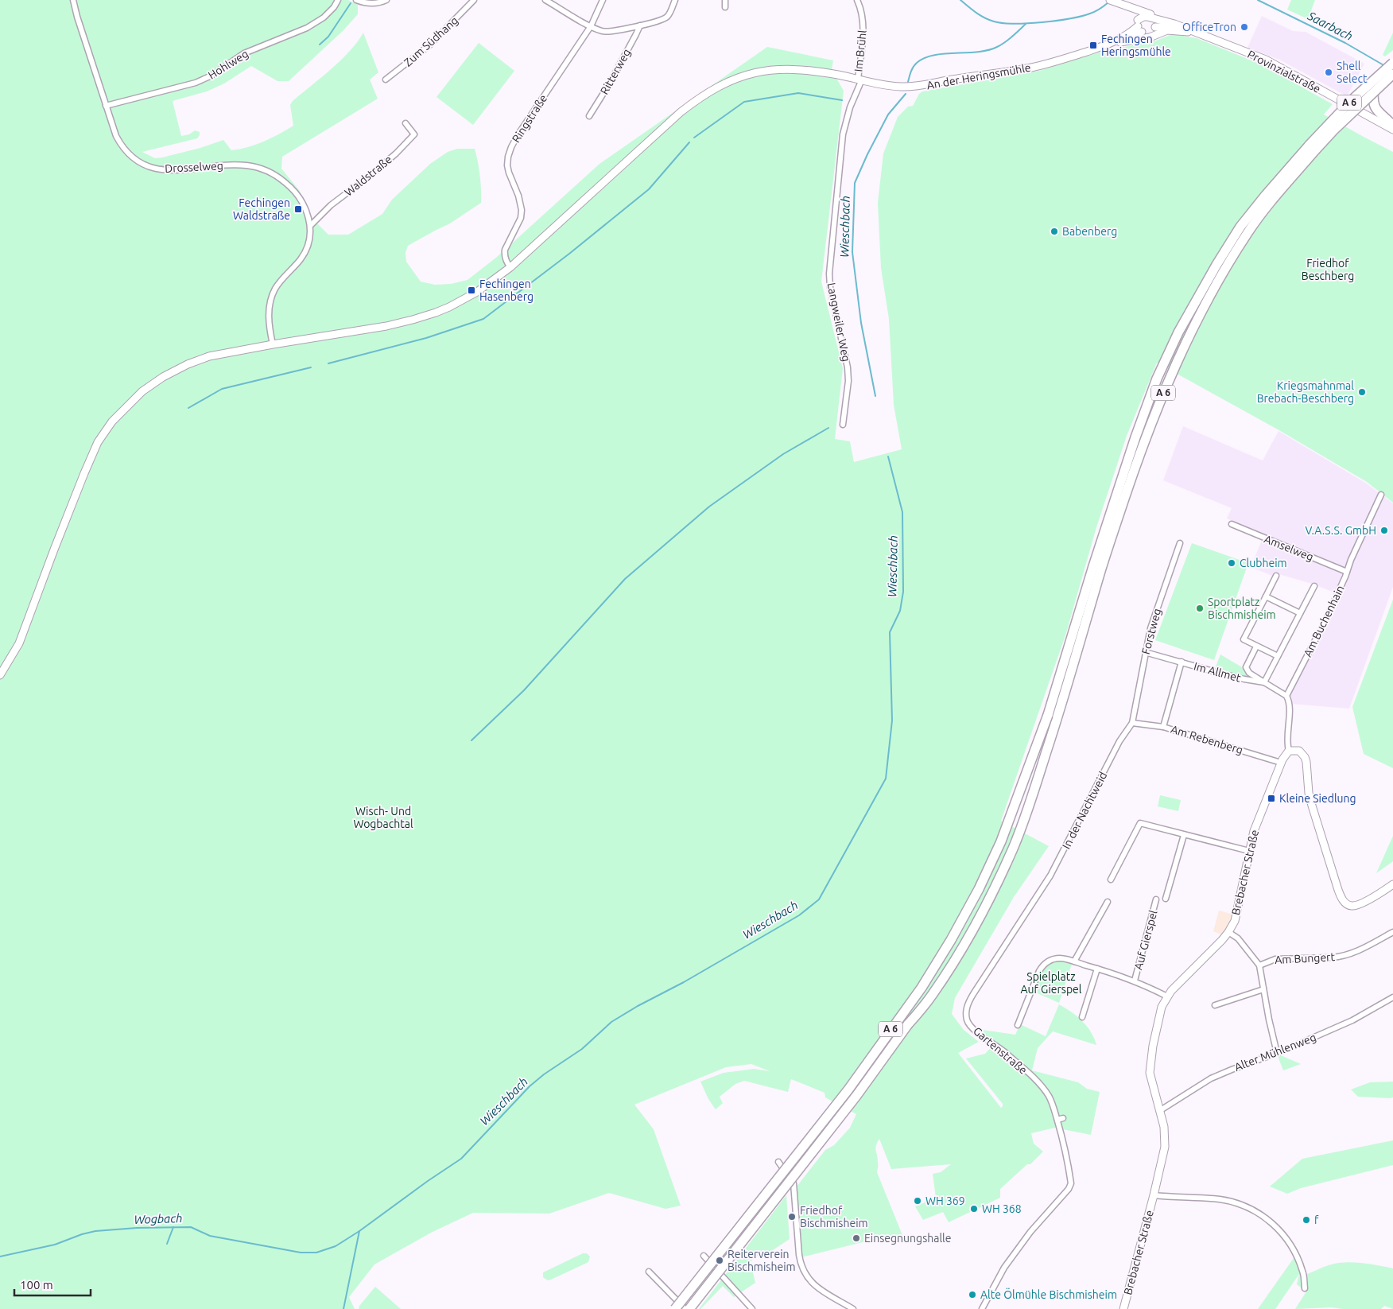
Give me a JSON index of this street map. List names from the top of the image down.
{
  "streets": {
    "highway": ["A 6"],
    "main road": ["Provinzialstraße", "An der Heringsmühle", "Brebacher Straße"],
    "street": [
      "Zum Südhang",
      "Im Brühl",
      "Hohlweg",
      "Ritterweg",
      "Ringstraße",
      "Drosselweg",
      "Waldstraße",
      "Langweiler Weg",
      "Amselweg",
      "Am Buchenhain",
      "Forstweg",
      "Im Allmet",
      "Am Rebenberg",
      "In der Nachtweid",
      "Auf Gierspel",
      "Am Bungert",
      "Gartenstraße",
      "Alter Mühlenweg"
    ]
  },
  "crossings": [
    ["Im Brühl", "An der Heringsmühle"],
    ["Im Brühl", "Langweiler Weg"],
    ["Hohlweg", "Drosselweg"],
    ["Provinzialstraße", "An der Heringsmühle"],
    ["Provinzialstraße", "A 6"],
    ["An der Heringsmühle", "Ringstraße"],
    ["An der Heringsmühle", "Langweiler Weg"],
    ["Drosselweg", "Waldstraße"],
    ["Amselweg", "Am Buchenhain"],
    ["Am Buchenhain", "Im Allmet"],
    ["Forstweg", "Im Allmet"],
    ["Forstweg", "Am Rebenberg"],
    ["Forstweg", "In der Nachtweid"],
    ["Am Rebenberg", "In der Nachtweid"],
    ["Am Rebenberg", "Brebacher Straße"],
    ["In der Nachtweid", "Gartenstraße"],
    ["Brebacher Straße", "Auf Gierspel"],
    ["Brebacher Straße", "Alter Mühlenweg"]
  ],
  "water": ["Saarbach", "Wieschbach", "Wogbach"],
  "parks": ["Friedhof Beschberg", "Wisch- Und Wogbachtal", "Spielplatz Auf Gierspel"],
  "places": {
    "other": [
      "OfficeTron",
      "Shell Select",
      "Babenberg",
      "Kriegsmahnmal Brebach-Beschberg",
      "V.A.S.S. GmbH",
      "Clubheim",
      "Sportplatz Bischmisheim",
      "WH 369",
      "WH 368",
      "Friedhof Bischmisheim",
      "f",
      "Einsegnungshalle",
      "Reiterverein Bischmisheim",
      "Alte Ölmühle Bischmisheim"
    ],
    "transit": [
      "Fechingen Heringsmühle",
      "Fechingen Waldstraße",
      "Fechingen Hasenberg",
      "Kleine Siedlung"
    ]
  },
  "scale_bar": "100 m"
}
